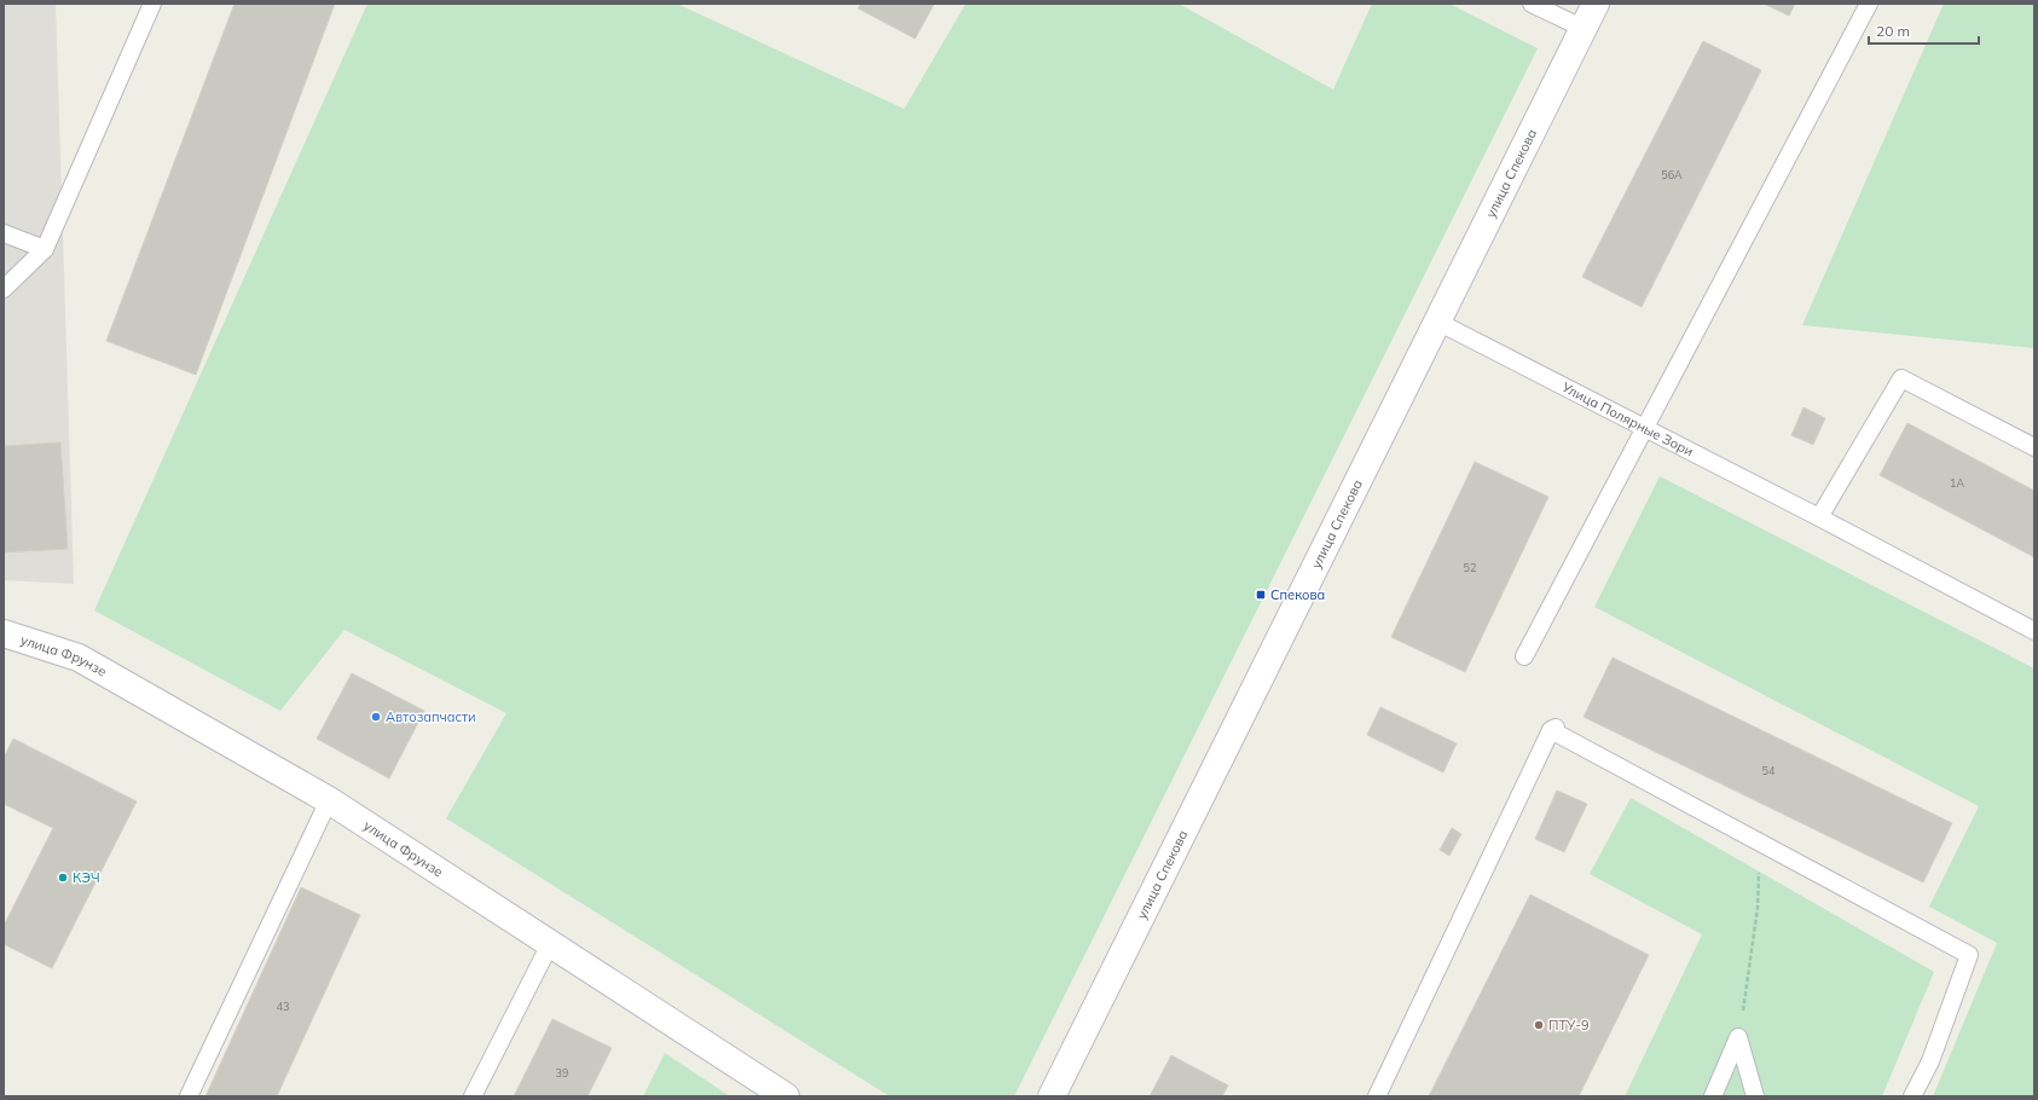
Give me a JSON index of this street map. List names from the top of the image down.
{
  "streets": {
    "main road": ["улица Спекова", "улица Фрунзе"],
    "lane": ["Улица Полярные Зори"]
  },
  "crossings": [
    ["улица Спекова", "Улица Полярные Зори"]
  ],
  "places": {
    "transit": ["Спекова"],
    "other": ["Автозапчасти", "КЭЧ", "ПТУ-9"]
  },
  "house_numbers": [
    "56А",
    "1А",
    "52",
    "54",
    "43",
    "39"
  ],
  "scale_bar": "20 m"
}
